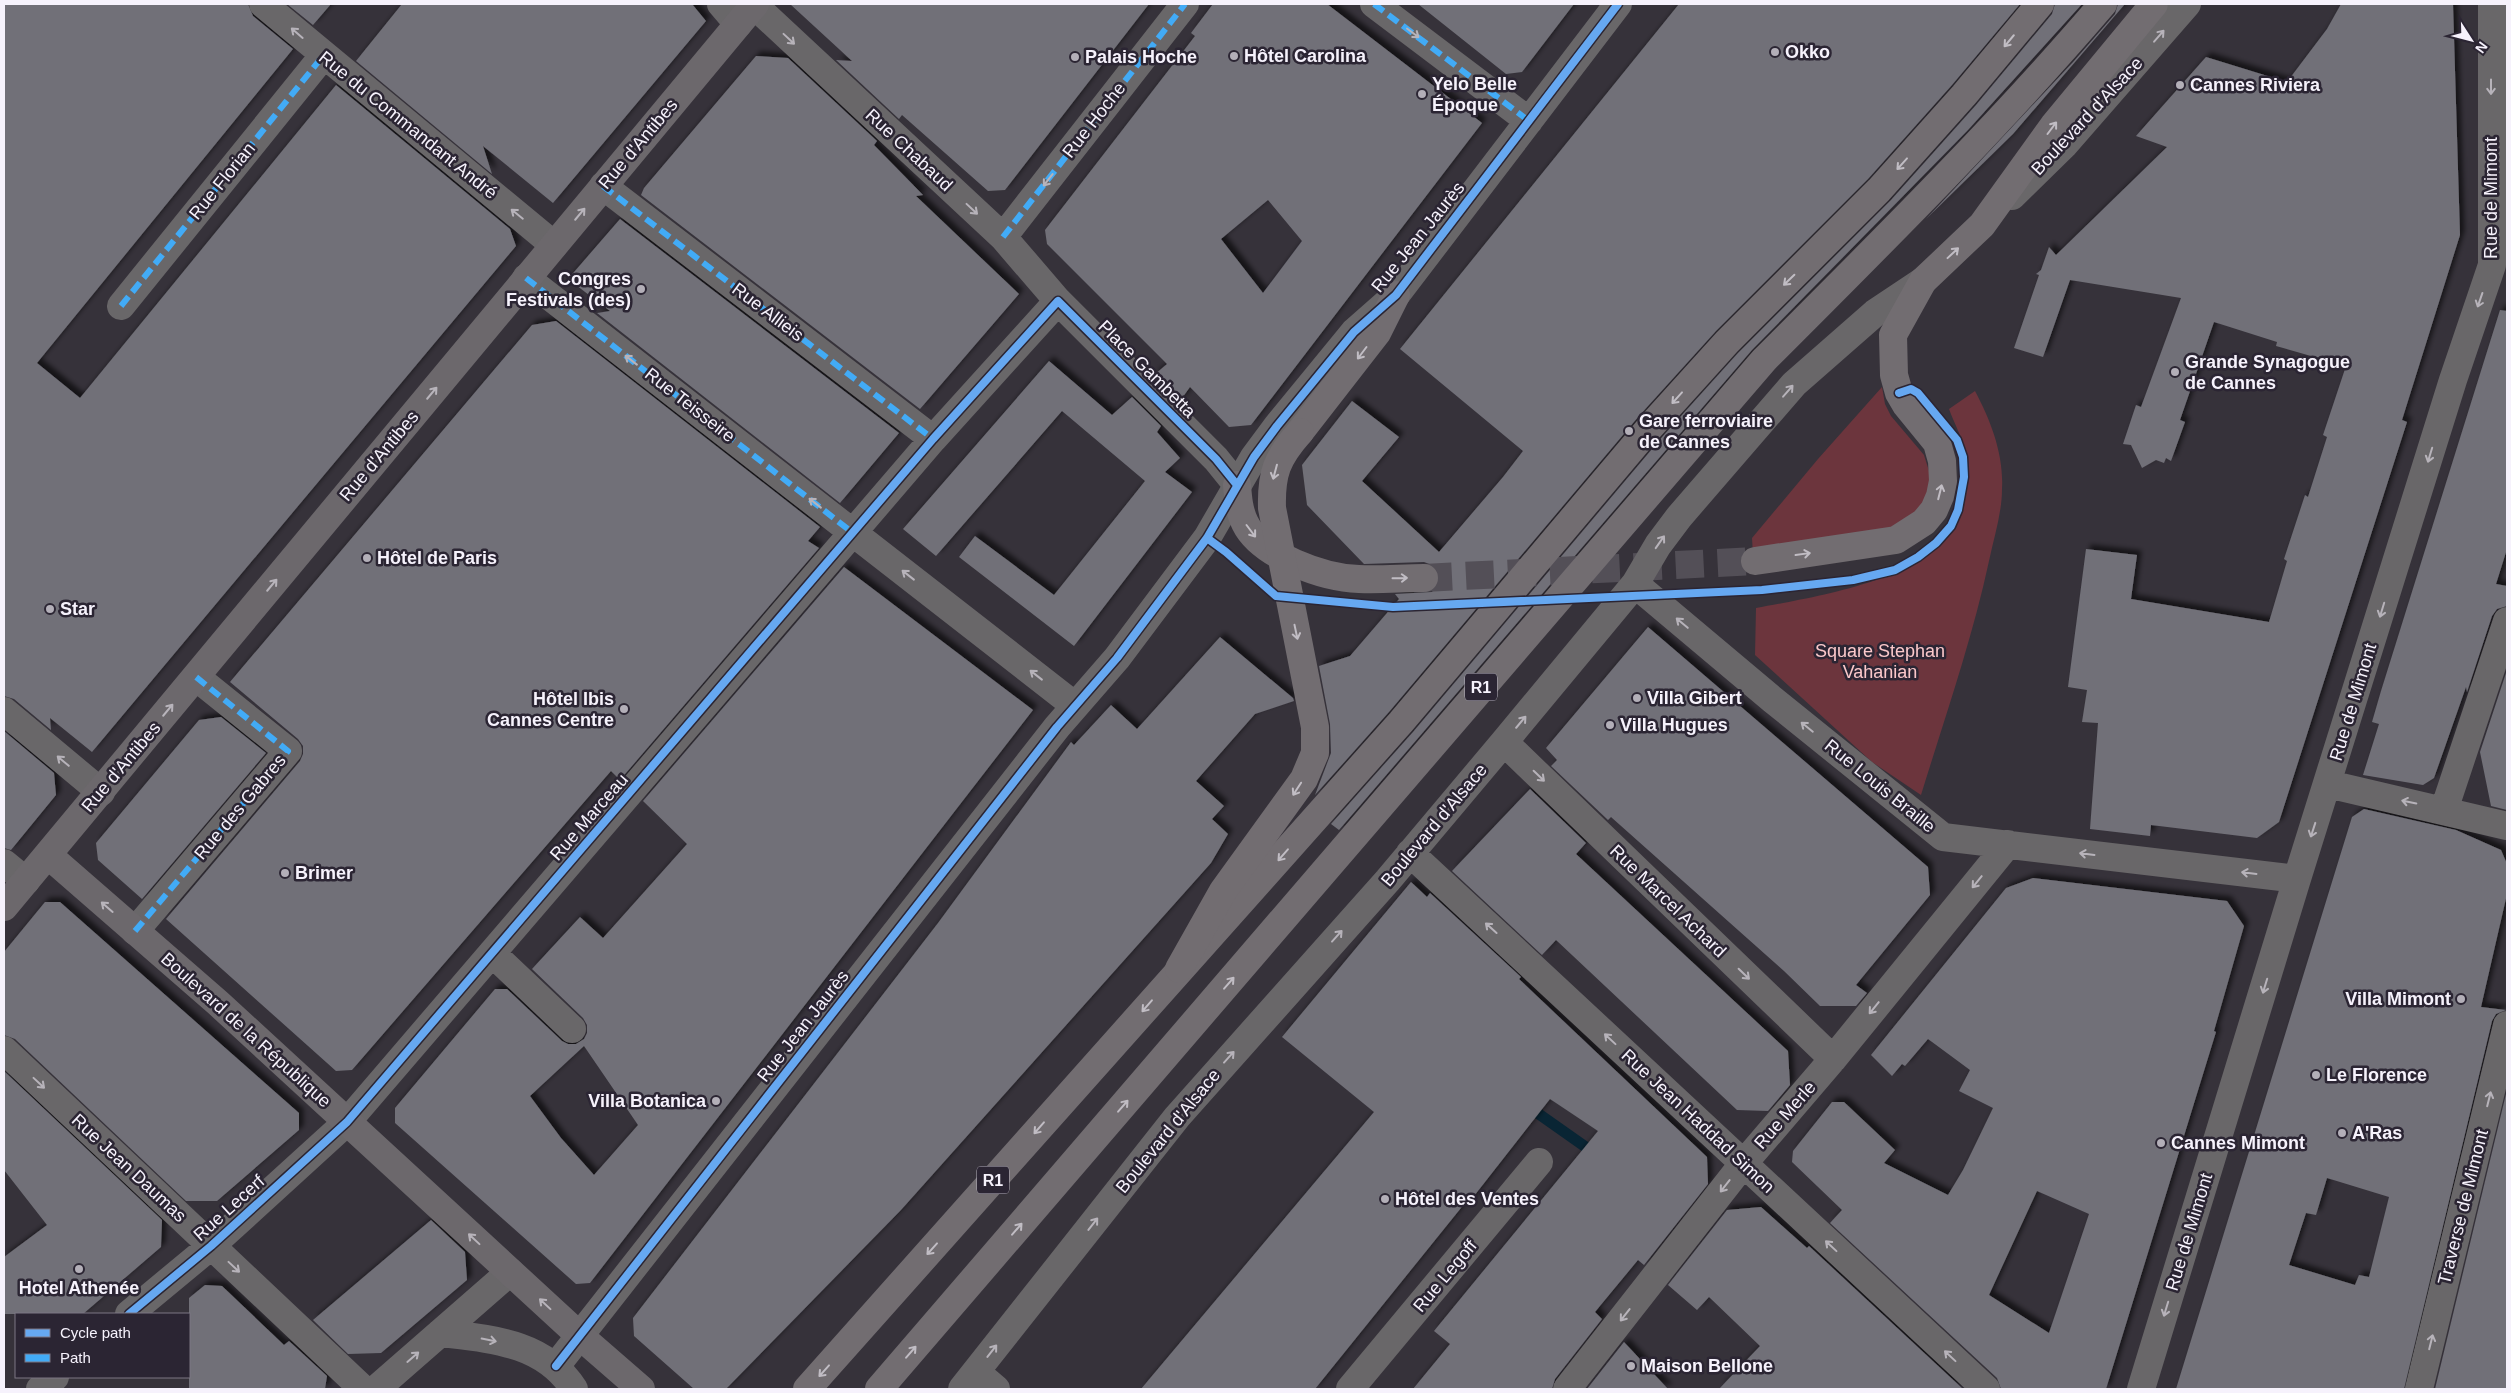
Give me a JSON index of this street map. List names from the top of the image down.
{
  "streets": {
    "highway": ["R1"],
    "street": [
      "Boulevard d'Alsace",
      "Rue Hoche",
      "Rue du Commandant André",
      "Rue d'Antibes",
      "Rue Chabaud",
      "Rue Florian",
      "Rue de Mimont",
      "Rue Jean Jaurès",
      "Rue Allieis",
      "Place Gambetta",
      "Rue Teisseire",
      "Rue Louis Braille",
      "Rue des Gabres",
      "Rue Marceau",
      "Rue Marcel Achard",
      "Boulevard de la République",
      "Rue Merle",
      "Rue Jean Haddad Simon",
      "Rue Jean Daumas",
      "Traverse de Mimont",
      "Rue Lecerf",
      "Rue Legoff"
    ]
  },
  "crossings": [
    ["Boulevard d'Alsace", "Rue Louis Braille"],
    ["Boulevard d'Alsace", "Rue Marcel Achard"],
    ["Boulevard d'Alsace", "Rue Jean Haddad Simon"],
    ["Rue Hoche", "Rue Chabaud"],
    ["Rue du Commandant André", "Rue d'Antibes"],
    ["Rue du Commandant André", "Rue Florian"],
    ["Rue d'Antibes", "Rue Chabaud"],
    ["Rue d'Antibes", "Rue Allieis"],
    ["Rue d'Antibes", "Rue Teisseire"],
    ["Rue d'Antibes", "Rue des Gabres"],
    ["Rue d'Antibes", "Boulevard de la République"],
    ["Rue Chabaud", "Place Gambetta"],
    ["Rue de Mimont", "Rue Louis Braille"],
    ["Rue Jean Jaurès", "Place Gambetta"],
    ["Rue Jean Jaurès", "Boulevard de la République"],
    ["Rue Teisseire", "Rue Marceau"],
    ["Rue Louis Braille", "Rue Merle"],
    ["Rue des Gabres", "Boulevard de la République"],
    ["Rue Marceau", "Boulevard de la République"],
    ["Rue Marceau", "Rue Lecerf"],
    ["Rue Marcel Achard", "Rue Merle"],
    ["Boulevard de la République", "Rue Lecerf"],
    ["Rue Merle", "Rue Jean Haddad Simon"],
    ["Rue Jean Daumas", "Rue Lecerf"]
  ],
  "one_way": [
    "Boulevard d'Alsace",
    "Rue Hoche",
    "Rue du Commandant André",
    "Rue d'Antibes",
    "Rue Chabaud",
    "Rue de Mimont",
    "Rue Teisseire",
    "Rue Louis Braille",
    "Rue Marcel Achard",
    "Boulevard de la République",
    "Rue Merle",
    "Rue Jean Haddad Simon",
    "Rue Jean Daumas",
    "Traverse de Mimont"
  ],
  "parks": ["Square Stephan Vahanian"],
  "places": [
    "Okko",
    "Hôtel Carolina",
    "Palais Hoche",
    "Cannes Riviera",
    "Yelo Belle Époque",
    "Congres Festivals (des)",
    "Grande Synagogue de Cannes",
    "Gare ferroviaire de Cannes",
    "Hôtel de Paris",
    "Star",
    "Villa Gibert",
    "Hôtel Ibis Cannes Centre",
    "Villa Hugues",
    "Brimer",
    "Villa Mimont",
    "Le Florence",
    "Villa Botanica",
    "A'Ras",
    "Cannes Mimont",
    "Hôtel des Ventes",
    "Hotel Athenée",
    "Maison Bellone"
  ],
  "legend": ["Cycle path", "Path"],
  "north": "bottom right"
}
